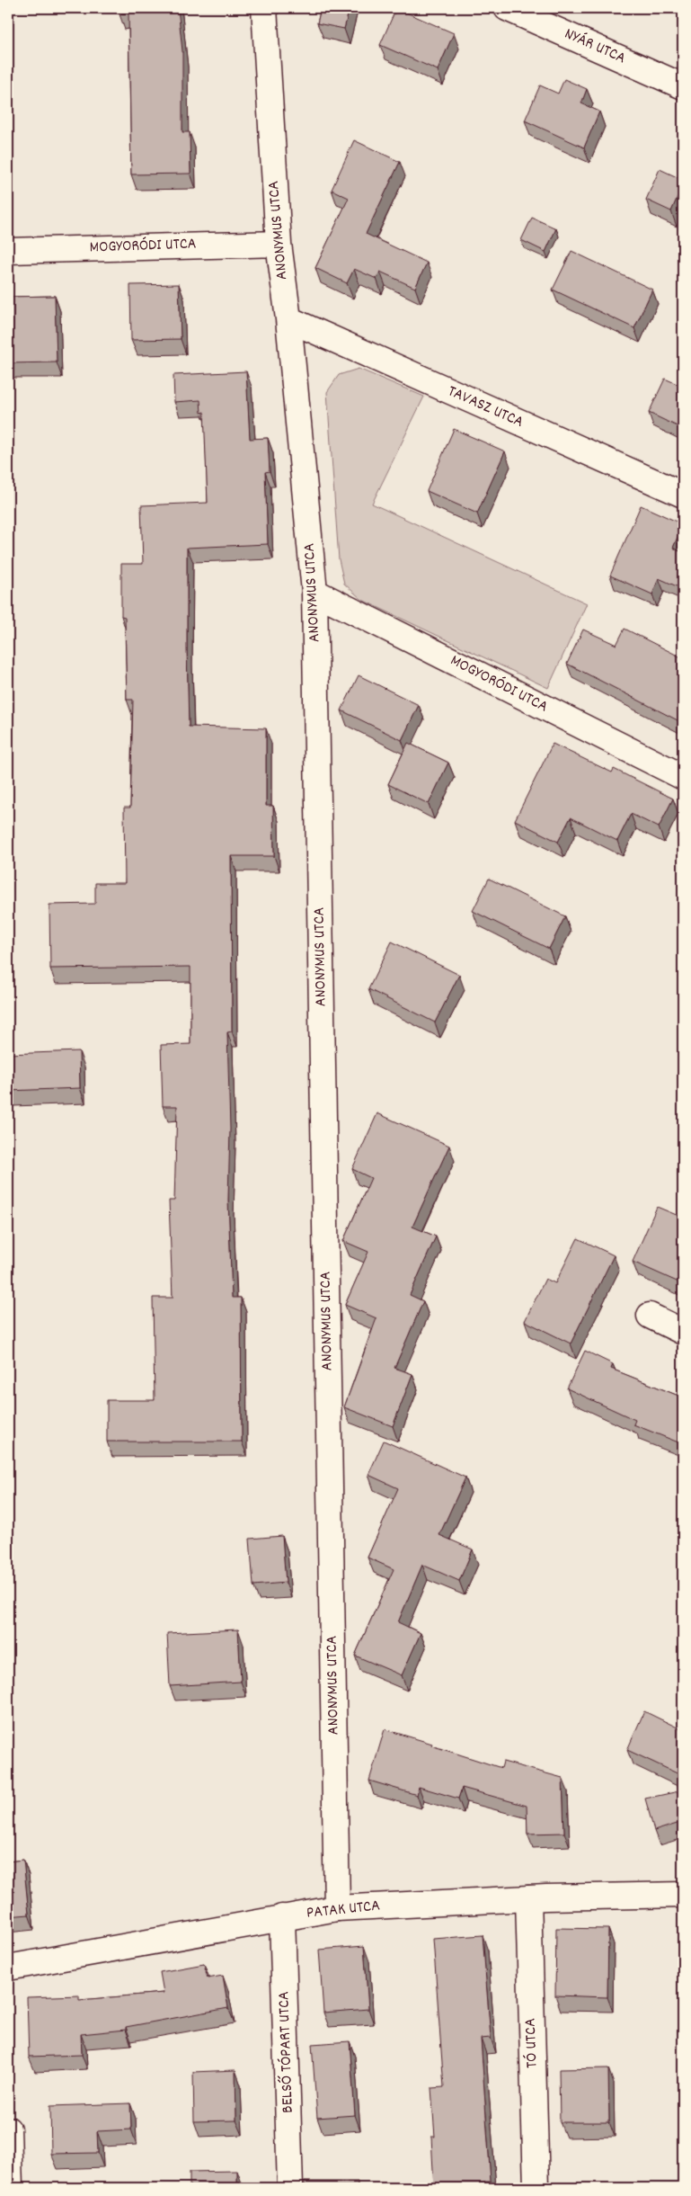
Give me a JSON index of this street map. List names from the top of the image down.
{
  "streets": {
    "street": [
      "NYÁR UTCA",
      "ANONYMUS UTCA",
      "MOGYORÓDI UTCA",
      "TAVASZ UTCA",
      "PATAK UTCA",
      "TÓ UTCA",
      "BELSŐ TÓPART UTCA"
    ]
  },
  "crossings": [
    ["ANONYMUS UTCA", "MOGYORÓDI UTCA"],
    ["ANONYMUS UTCA", "TAVASZ UTCA"],
    ["ANONYMUS UTCA", "PATAK UTCA"],
    ["PATAK UTCA", "TÓ UTCA"],
    ["PATAK UTCA", "BELSŐ TÓPART UTCA"]
  ]
}
